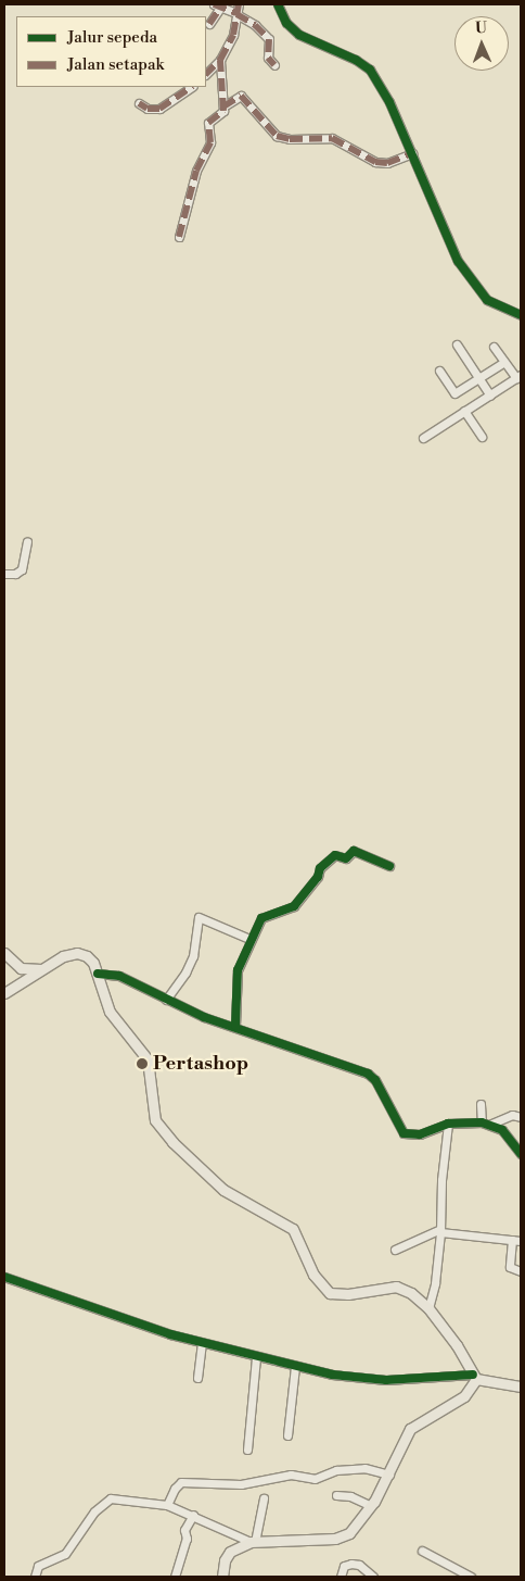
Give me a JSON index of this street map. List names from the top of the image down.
{
  "places": ["Pertashop"],
  "legend": ["Jalur sepeda", "Jalan setapak"],
  "north": "top"
}
